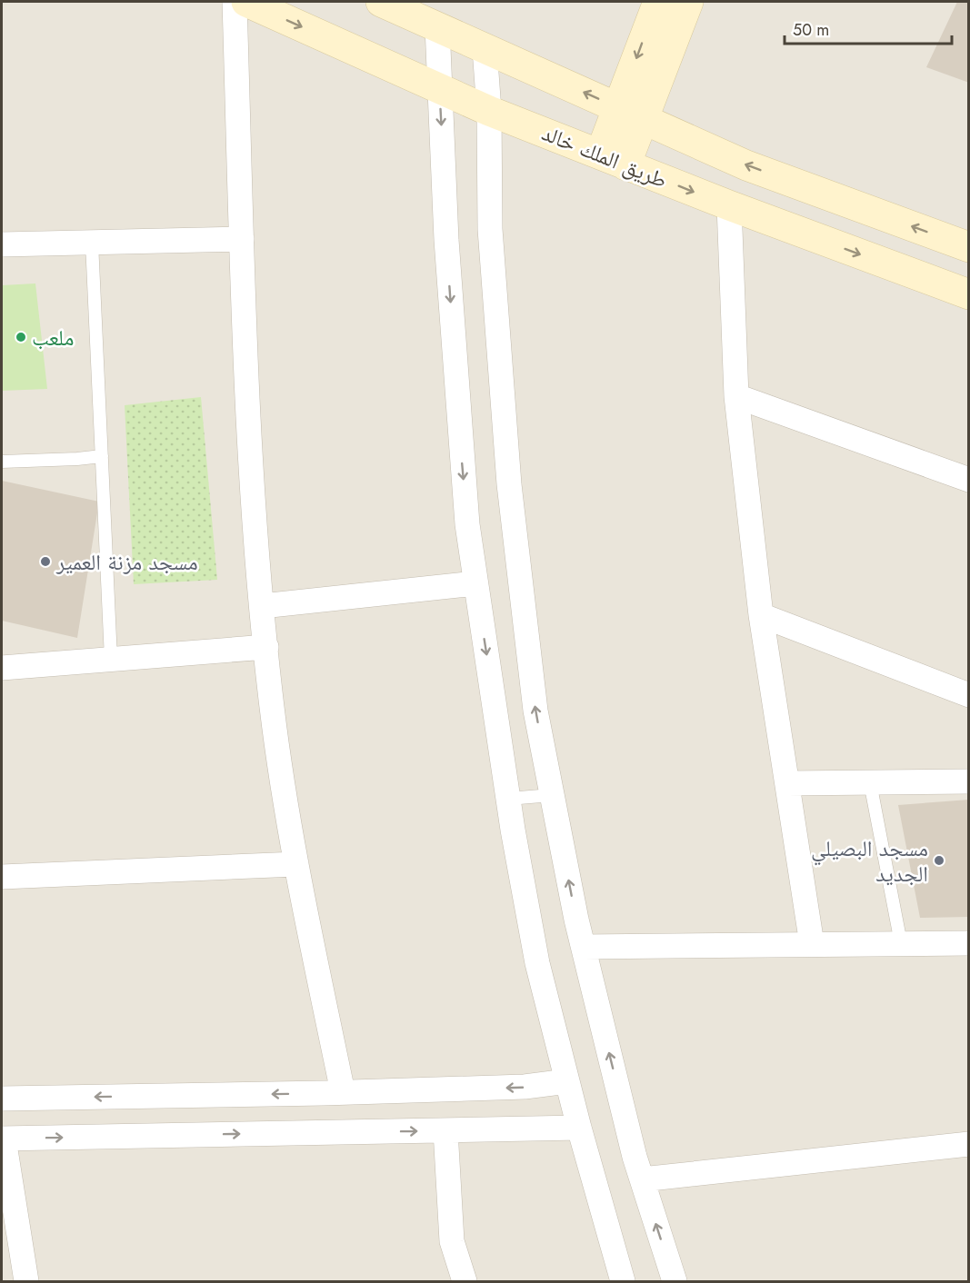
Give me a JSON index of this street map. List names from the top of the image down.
{
  "streets": {
    "main road": ["طريق الملك خالد"]
  },
  "places": ["ملعب", "مسجد مزنة العمير", "مسجد البصيلي الجديد"],
  "scale_bar": "50 m"
}
